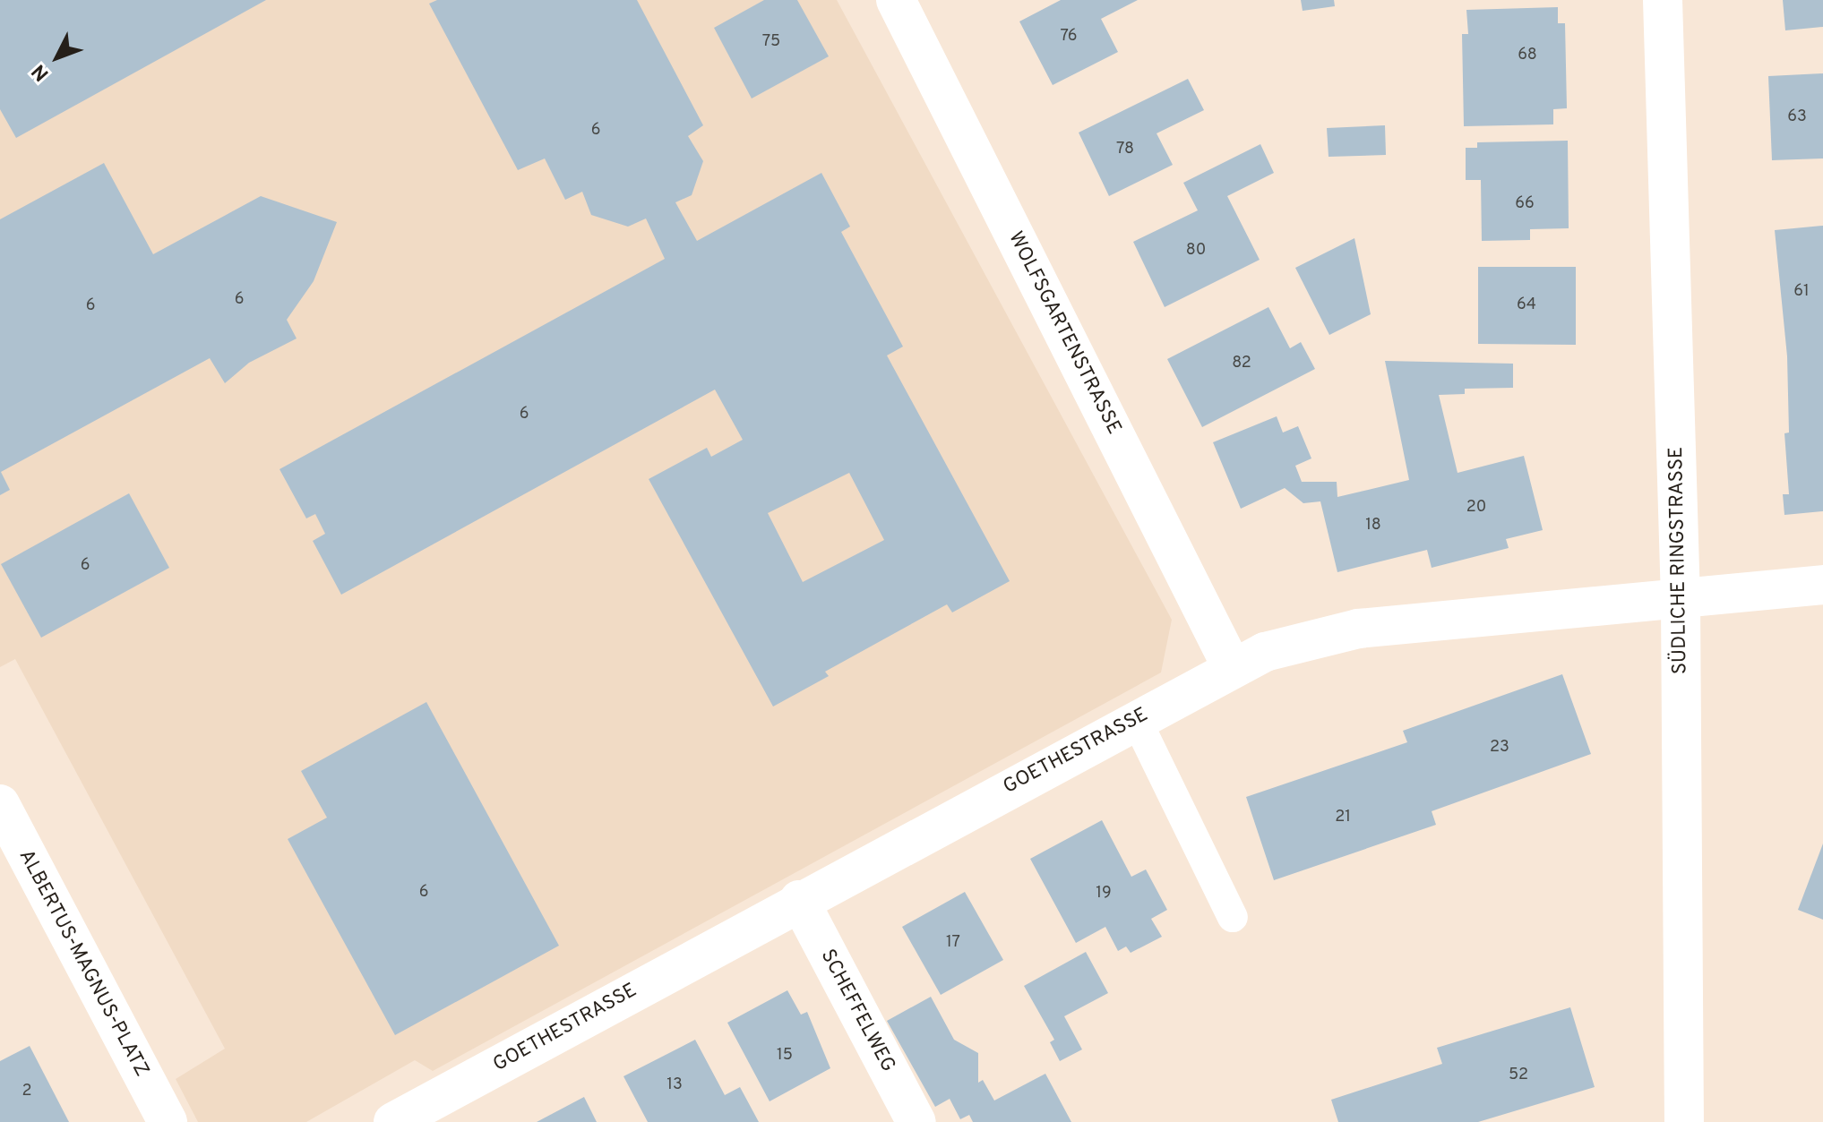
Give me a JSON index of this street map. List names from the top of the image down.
{
  "streets": {
    "street": [
      "WOLFSGARTENSTRASSE",
      "SÜDLICHE RINGSTRASSE",
      "GOETHESTRASSE",
      "ALBERTUS-MAGNUS-PLATZ",
      "SCHEFFELWEG"
    ]
  },
  "crossings": [
    ["WOLFSGARTENSTRASSE", "GOETHESTRASSE"],
    ["SÜDLICHE RINGSTRASSE", "GOETHESTRASSE"],
    ["GOETHESTRASSE", "SCHEFFELWEG"]
  ],
  "house_numbers": [
    "76",
    "75",
    "68",
    "63",
    "6",
    "78",
    "66",
    "80",
    "61",
    "6",
    "64",
    "6",
    "82",
    "6",
    "20",
    "18",
    "6",
    "23",
    "21",
    "6",
    "19",
    "17",
    "15",
    "52",
    "13",
    "2"
  ],
  "north": "bottom left"
}
